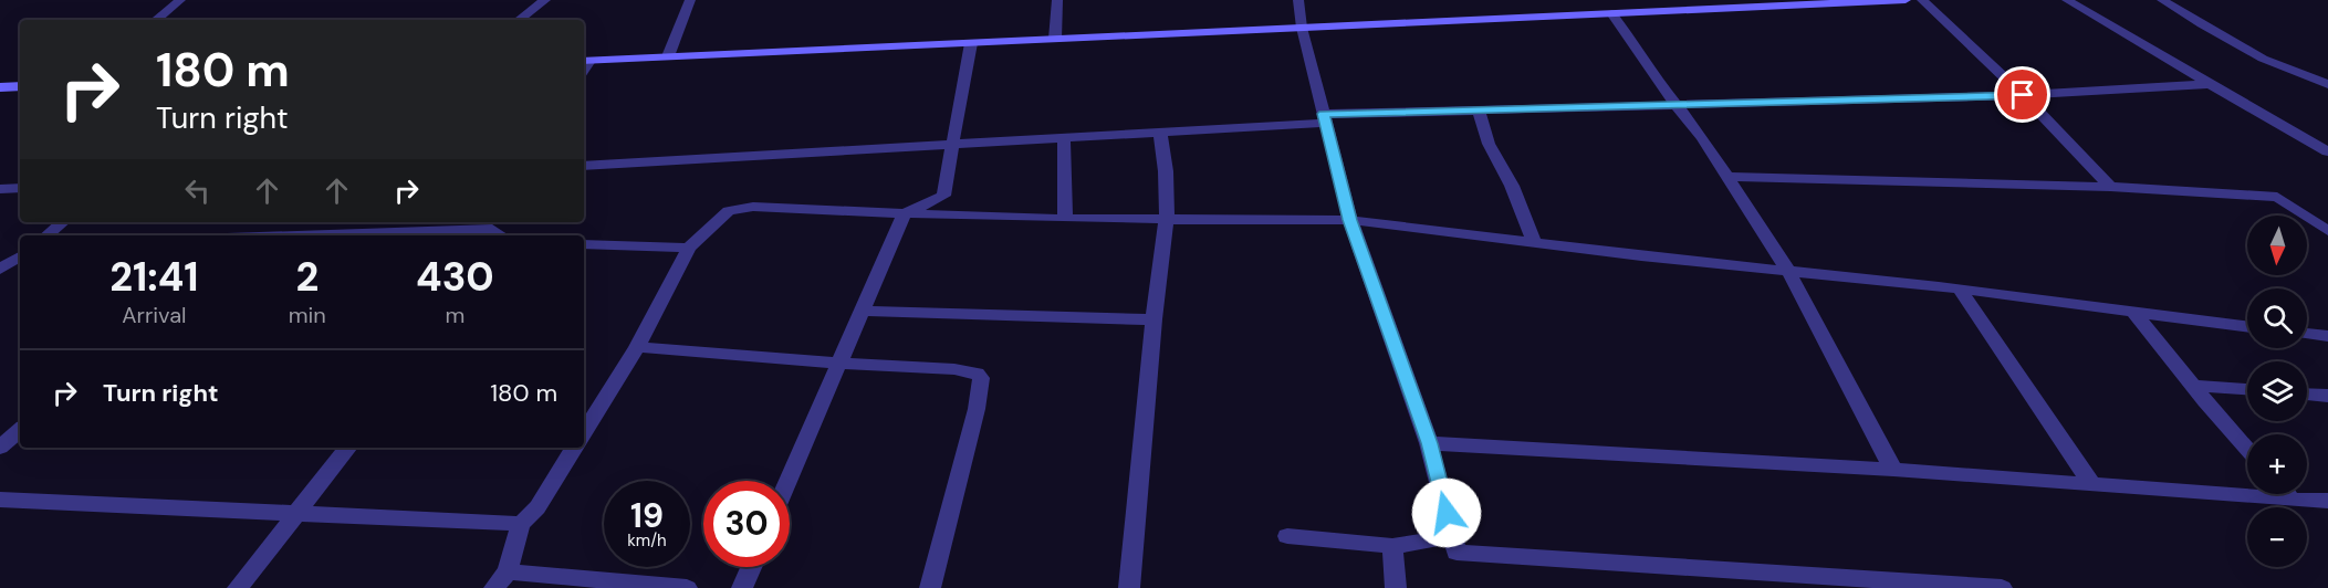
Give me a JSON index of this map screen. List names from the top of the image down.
{
  "north": "bottom",
  "page": {
    "turn": ["180 m", "Turn right"],
    "map_buttons": ["+", "−"],
    "eta": [
      "21:41",
      "Arrival",
      "2",
      "min",
      "430",
      "m"
    ],
    "list": [
      {
        "name": "Turn right",
        "value": "180 m"
      }
    ],
    "speed": "19 km/h",
    "limit": "30"
  }
}
